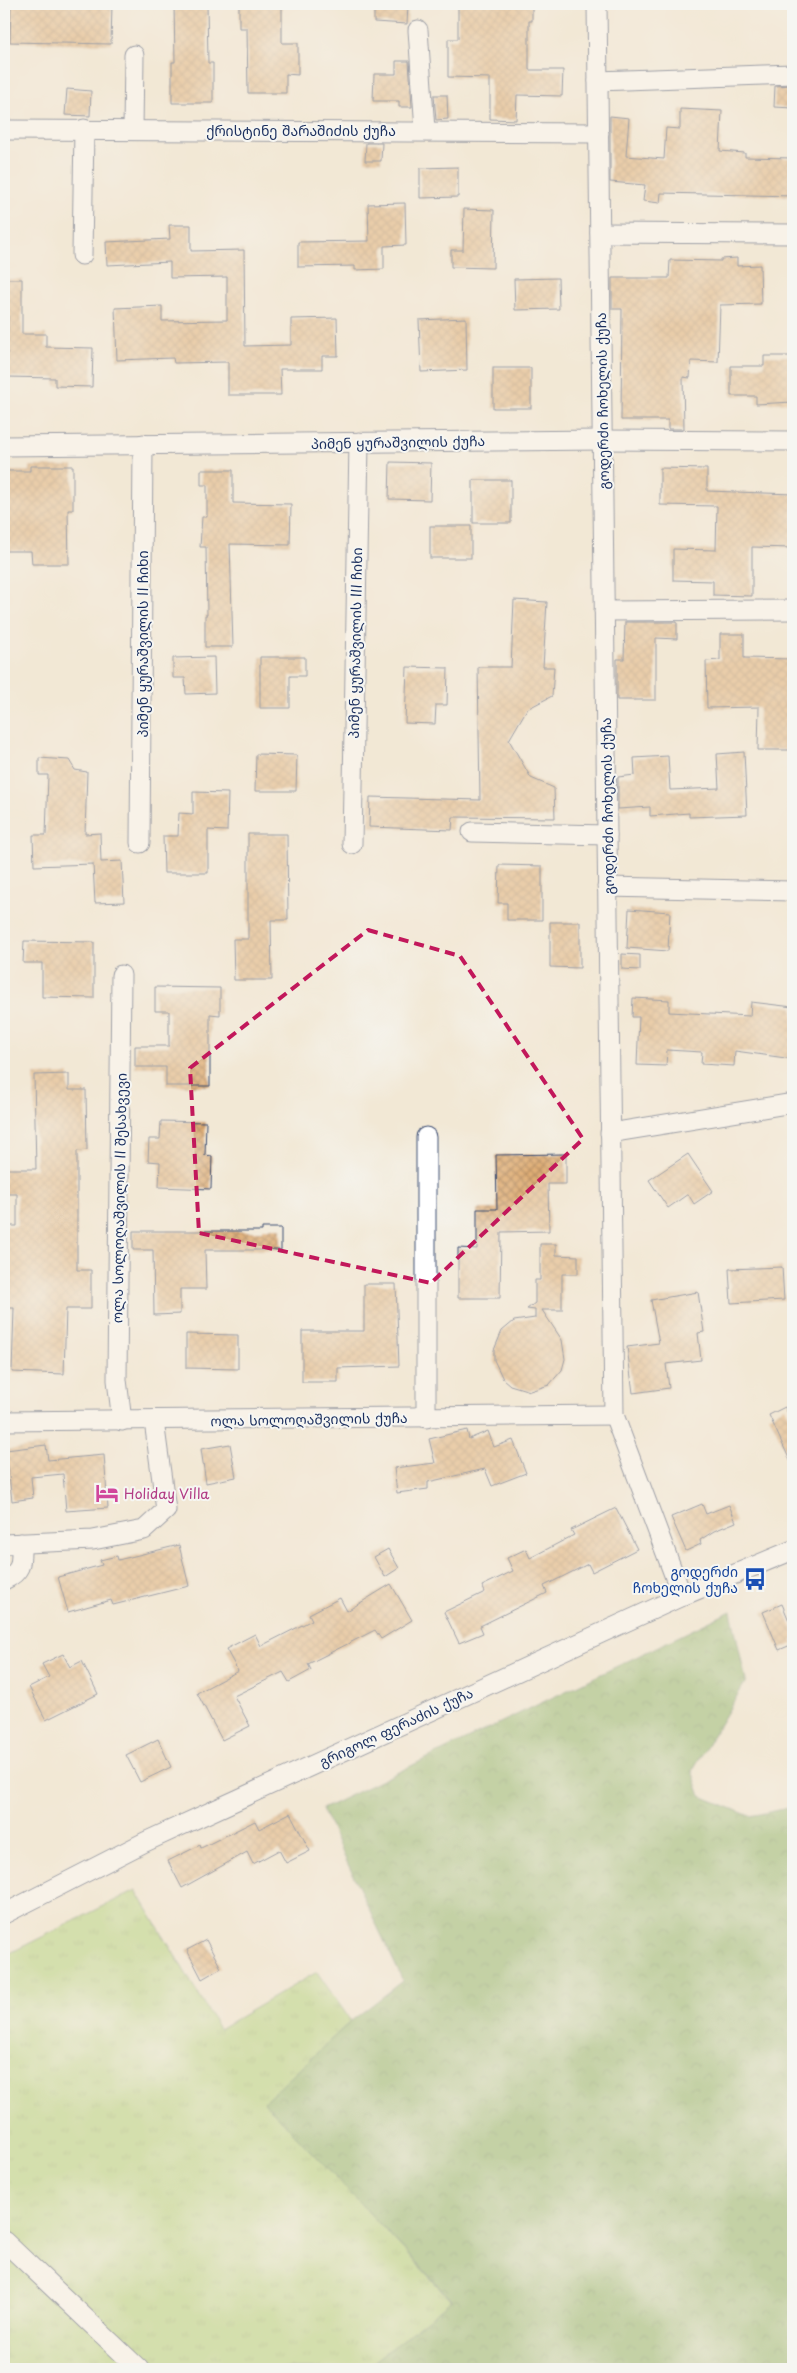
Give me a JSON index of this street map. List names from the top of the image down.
{
  "streets": {
    "street": [
      "ქრისტინე შარაშიძის ქუჩა",
      "გოდერძი ჩოხელის ქუჩა",
      "პიმენ ყურაშვილის ქუჩა",
      "პიმენ ყურაშვილის III ჩიხი",
      "პიმენ ყურაშვილის II ჩიხი",
      "ოლა სოლოღაშვილის II შესახვევი",
      "ოლა სოლოღაშვილის ქუჩა",
      "გრიგოლ ფერაძის ქუჩა"
    ]
  },
  "crossings": [
    ["ქრისტინე შარაშიძის ქუჩა", "გოდერძი ჩოხელის ქუჩა"],
    ["გოდერძი ჩოხელის ქუჩა", "პიმენ ყურაშვილის ქუჩა"],
    ["გოდერძი ჩოხელის ქუჩა", "ოლა სოლოღაშვილის ქუჩა"],
    ["გოდერძი ჩოხელის ქუჩა", "გრიგოლ ფერაძის ქუჩა"],
    ["პიმენ ყურაშვილის ქუჩა", "პიმენ ყურაშვილის III ჩიხი"],
    ["პიმენ ყურაშვილის ქუჩა", "პიმენ ყურაშვილის II ჩიხი"],
    ["ოლა სოლოღაშვილის II შესახვევი", "ოლა სოლოღაშვილის ქუჩა"]
  ],
  "places": {
    "hotel": ["Holiday Villa"],
    "bus stop": ["გოდერძი ჩოხელის ქუჩა"]
  }
}
